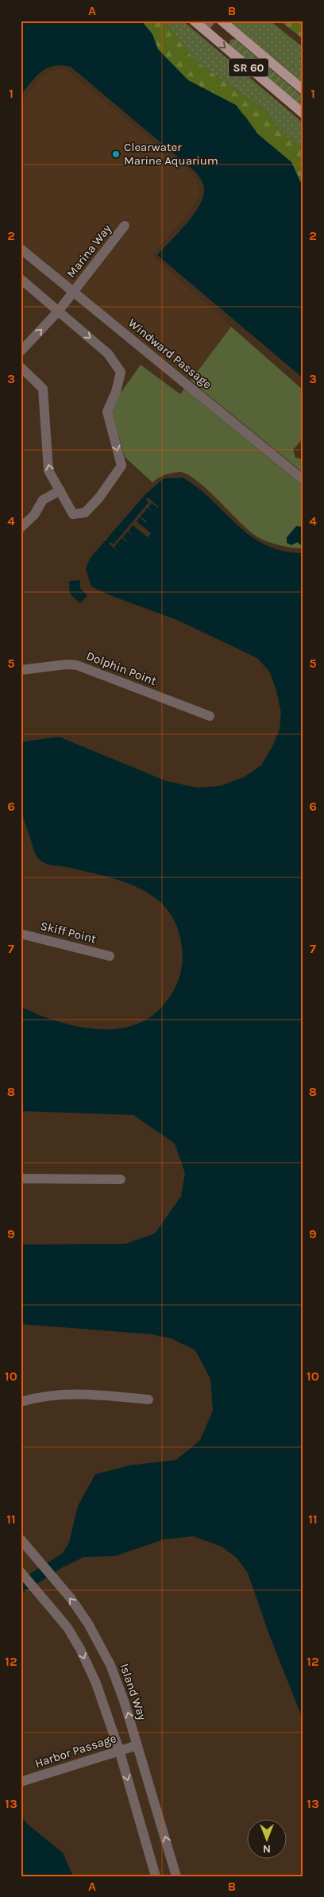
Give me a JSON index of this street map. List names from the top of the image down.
{
  "streets": {
    "main road": ["SR 60"],
    "street": [
      "Marina Way",
      "Windward Passage",
      "Dolphin Point",
      "Skiff Point",
      "Island Way",
      "Harbor Passage"
    ]
  },
  "crossings": [
    ["Marina Way", "Windward Passage"],
    ["Island Way", "Harbor Passage"]
  ],
  "places": ["Clearwater Marine Aquarium"],
  "north": "bottom",
  "grid": {
    "columns": ["A", "B"],
    "rows": [
      "1",
      "2",
      "3",
      "4",
      "5",
      "6",
      "7",
      "8",
      "9",
      "10",
      "11",
      "12",
      "13"
    ]
  }
}
